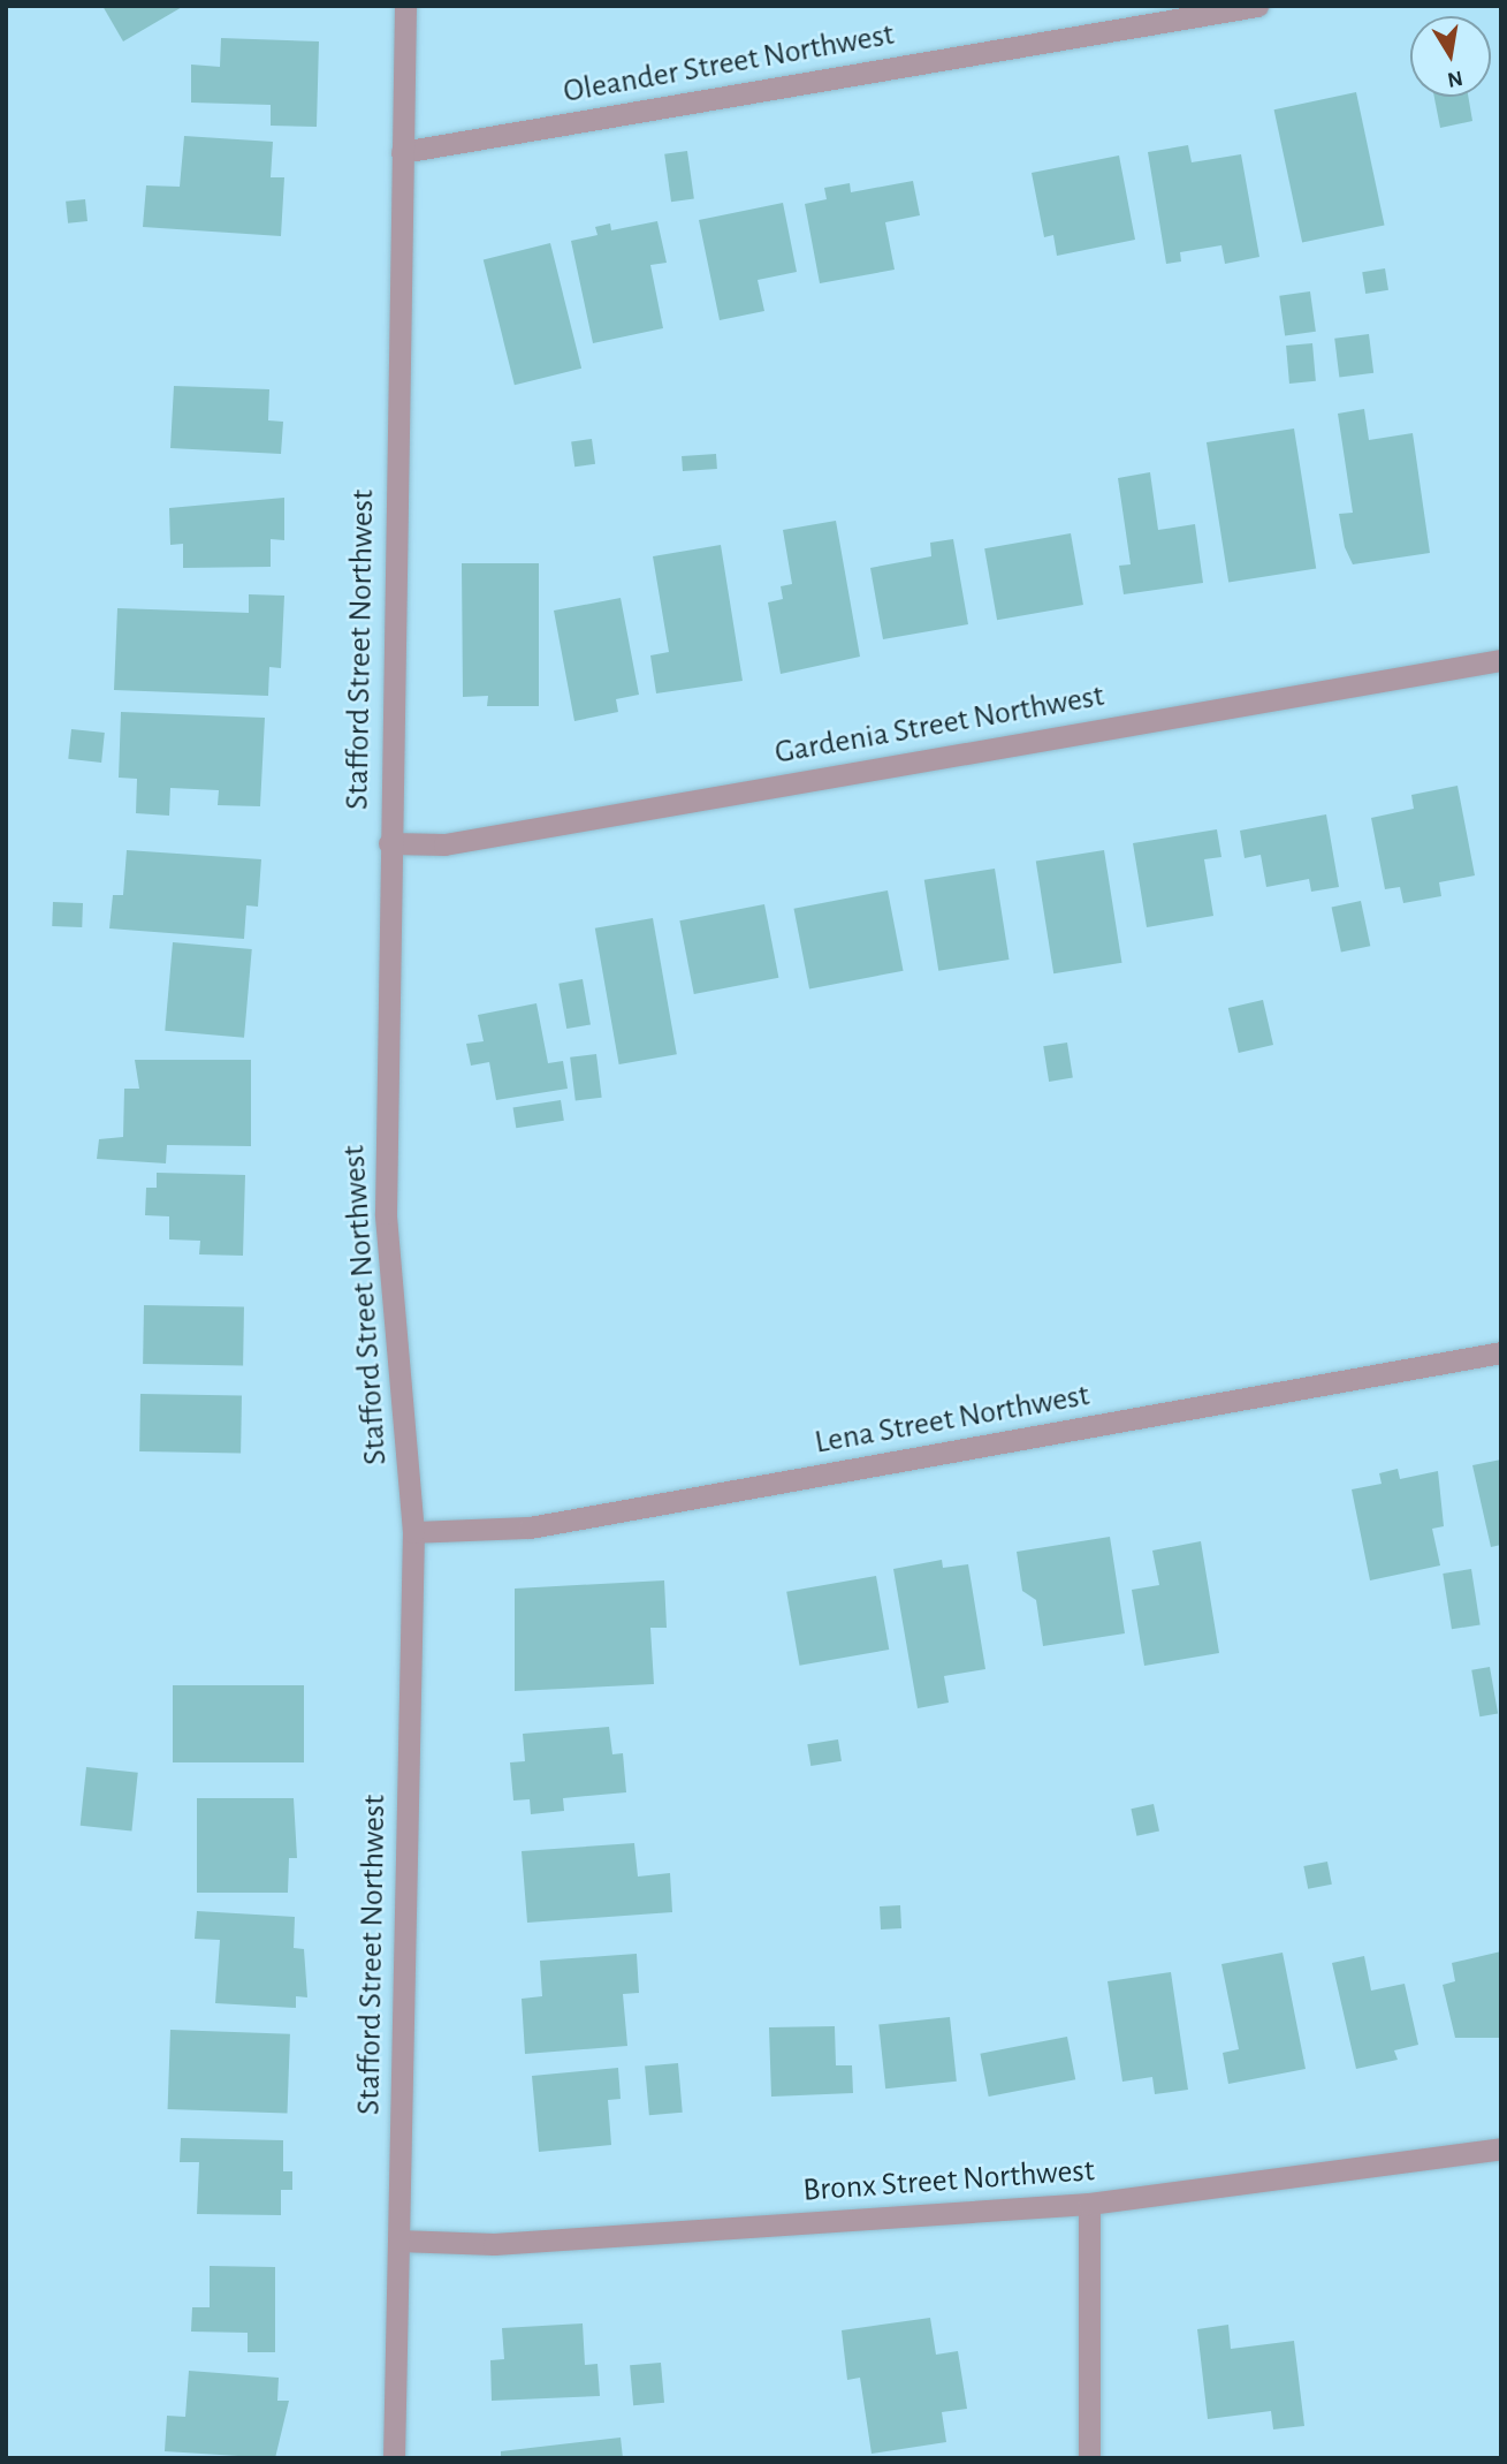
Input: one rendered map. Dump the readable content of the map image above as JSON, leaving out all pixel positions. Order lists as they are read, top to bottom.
{
  "streets": {
    "street": [
      "Oleander Street Northwest",
      "Stafford Street Northwest",
      "Gardenia Street Northwest",
      "Lena Street Northwest",
      "Bronx Street Northwest"
    ]
  },
  "crossings": [
    ["Oleander Street Northwest", "Stafford Street Northwest"],
    ["Stafford Street Northwest", "Gardenia Street Northwest"],
    ["Stafford Street Northwest", "Lena Street Northwest"],
    ["Stafford Street Northwest", "Bronx Street Northwest"]
  ],
  "north": "bottom"
}
